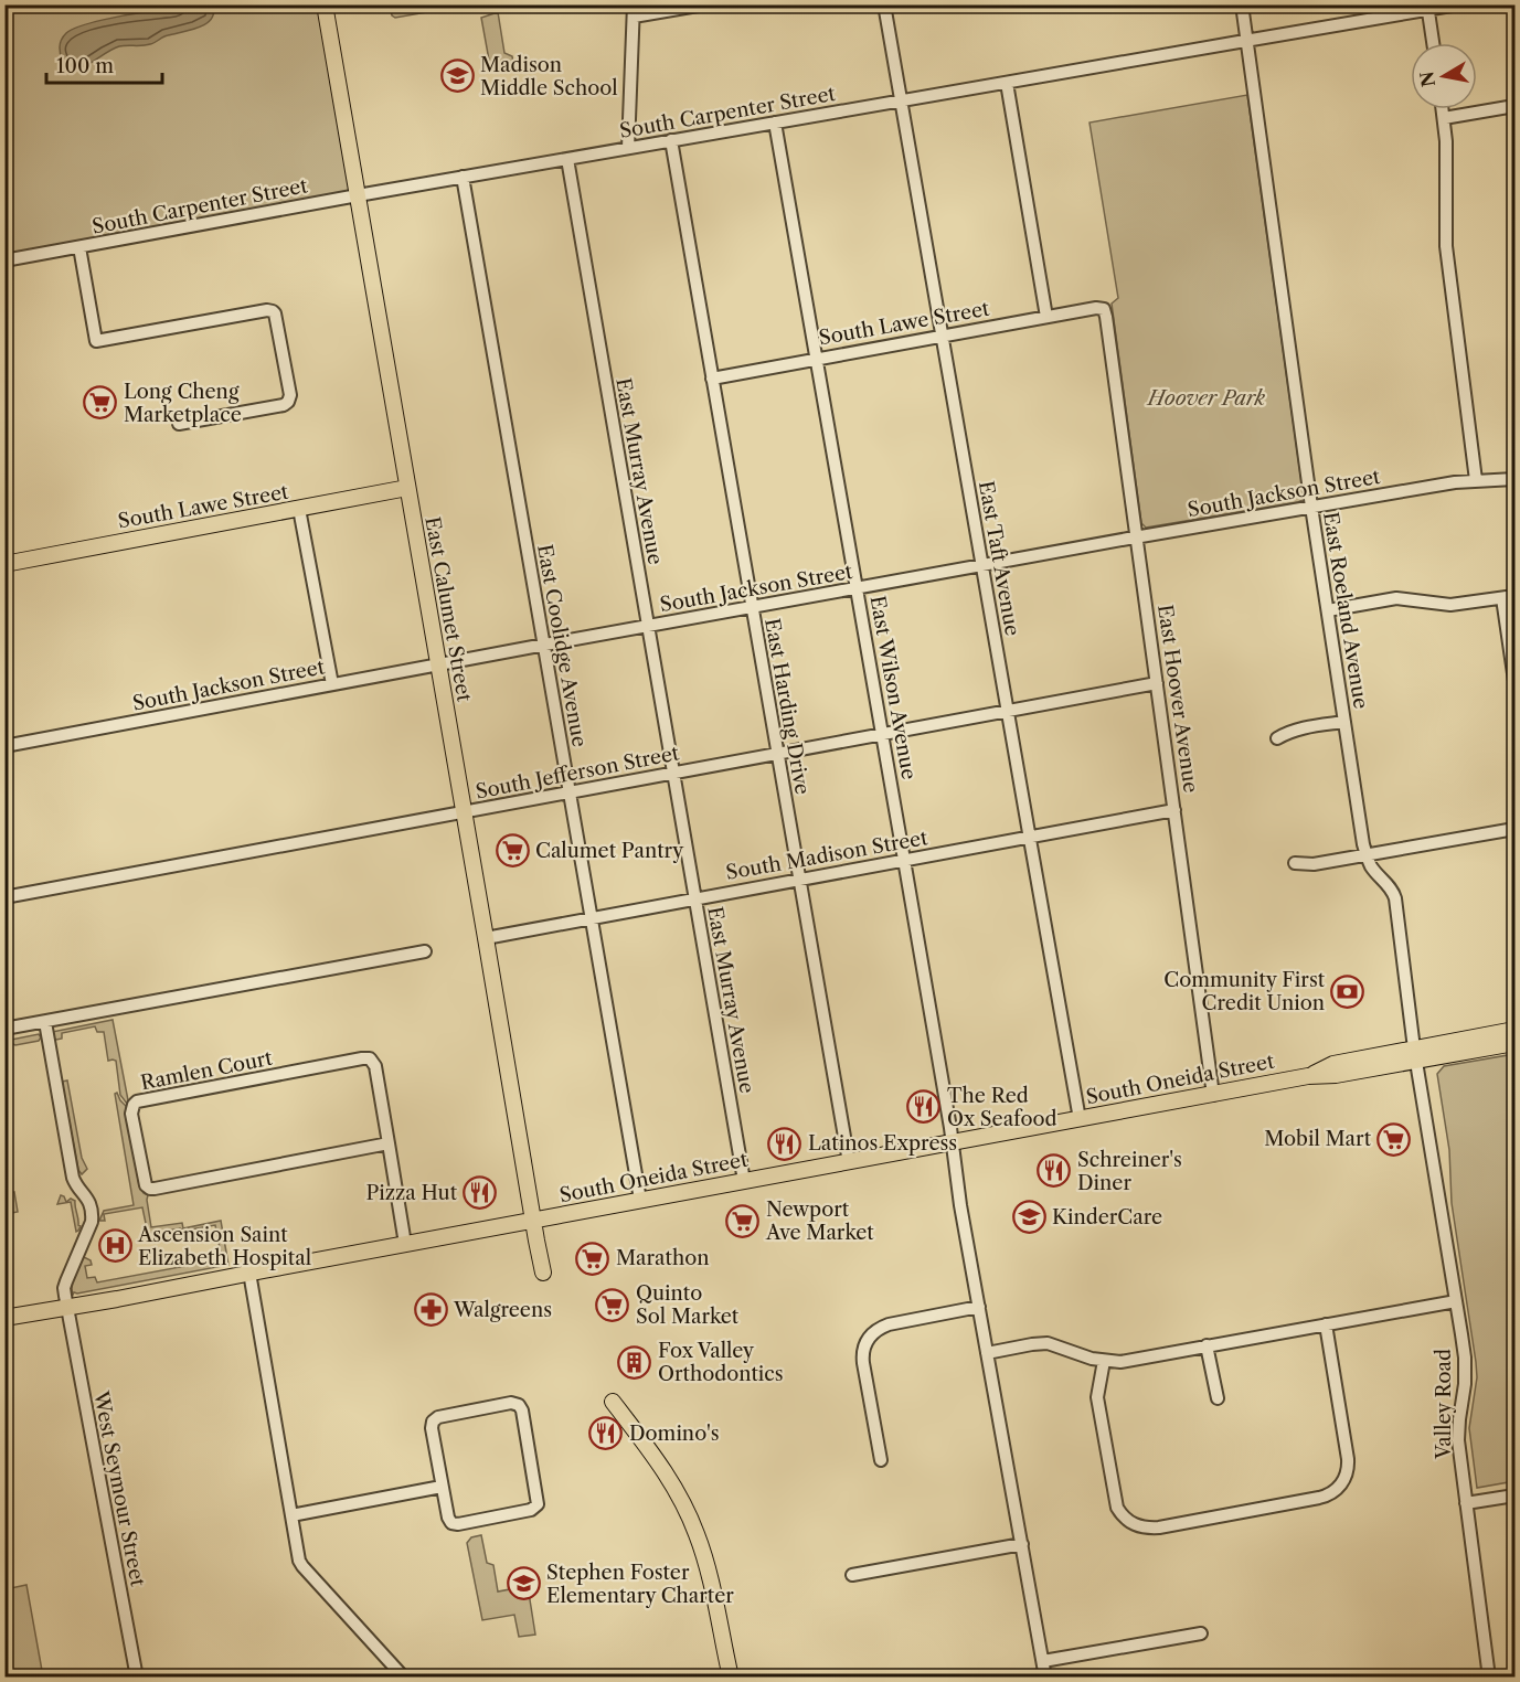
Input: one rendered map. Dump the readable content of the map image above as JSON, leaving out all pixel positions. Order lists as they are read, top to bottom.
{
  "streets": {
    "main road": ["South Lawe Street", "East Calumet Street", "South Oneida Street"],
    "street": [
      "South Carpenter Street",
      "East Murray Avenue",
      "South Jackson Street",
      "East Taft Avenue",
      "East Roeland Avenue",
      "East Coolidge Avenue",
      "East Wilson Avenue",
      "East Hoover Avenue",
      "East Harding Drive",
      "South Jefferson Street",
      "South Madison Street",
      "Ramlen Court",
      "Valley Road",
      "West Seymour Street"
    ]
  },
  "crossings": [
    ["South Carpenter Street", "East Murray Avenue"],
    ["South Carpenter Street", "East Taft Avenue"],
    ["South Carpenter Street", "East Calumet Street"],
    ["South Carpenter Street", "East Roeland Avenue"],
    ["South Carpenter Street", "East Coolidge Avenue"],
    ["South Carpenter Street", "East Wilson Avenue"],
    ["South Carpenter Street", "East Harding Drive"],
    ["South Lawe Street", "East Taft Avenue"],
    ["South Lawe Street", "East Calumet Street"],
    ["South Lawe Street", "East Wilson Avenue"],
    ["South Lawe Street", "East Hoover Avenue"],
    ["South Lawe Street", "East Harding Drive"],
    ["East Murray Avenue", "South Jackson Street"],
    ["East Murray Avenue", "South Jefferson Street"],
    ["East Murray Avenue", "South Madison Street"],
    ["East Murray Avenue", "South Oneida Street"],
    ["South Jackson Street", "East Taft Avenue"],
    ["South Jackson Street", "East Calumet Street"],
    ["South Jackson Street", "East Roeland Avenue"],
    ["South Jackson Street", "East Coolidge Avenue"],
    ["South Jackson Street", "East Wilson Avenue"],
    ["South Jackson Street", "East Hoover Avenue"],
    ["South Jackson Street", "East Harding Drive"],
    ["East Taft Avenue", "South Jefferson Street"],
    ["East Taft Avenue", "South Madison Street"],
    ["East Taft Avenue", "South Oneida Street"],
    ["East Calumet Street", "South Jefferson Street"],
    ["East Calumet Street", "South Madison Street"],
    ["East Calumet Street", "South Oneida Street"],
    ["East Roeland Avenue", "South Oneida Street"],
    ["East Roeland Avenue", "Valley Road"],
    ["East Coolidge Avenue", "South Jefferson Street"],
    ["East Coolidge Avenue", "South Madison Street"],
    ["East Coolidge Avenue", "South Oneida Street"],
    ["East Wilson Avenue", "South Jefferson Street"],
    ["East Wilson Avenue", "South Madison Street"],
    ["East Wilson Avenue", "South Oneida Street"],
    ["East Hoover Avenue", "South Jefferson Street"],
    ["East Hoover Avenue", "South Madison Street"],
    ["East Hoover Avenue", "South Oneida Street"],
    ["East Harding Drive", "South Jefferson Street"],
    ["East Harding Drive", "South Madison Street"],
    ["East Harding Drive", "South Oneida Street"],
    ["Ramlen Court", "South Oneida Street"],
    ["South Oneida Street", "Valley Road"],
    ["South Oneida Street", "West Seymour Street"]
  ],
  "parks": ["Hoover Park"],
  "places": {
    "school or university": ["Madison Middle School", "KinderCare", "Stephen Foster Elementary Charter"],
    "supermarket": [
      "Long Cheng Marketplace",
      "Calumet Pantry",
      "Mobil Mart",
      "Newport Ave Market",
      "Marathon",
      "Quinto Sol Market"
    ],
    "bank": ["Community First Credit Union"],
    "restaurant": [
      "The Red Ox Seafood",
      "Latinos Express",
      "Schreiner's Diner",
      "Pizza Hut",
      "Domino's"
    ],
    "hospital": ["Ascension Saint Elizabeth Hospital"],
    "pharmacy": ["Walgreens"],
    "building": ["Fox Valley Orthodontics"]
  },
  "scale_bar": "100 m",
  "north": "left"
}
